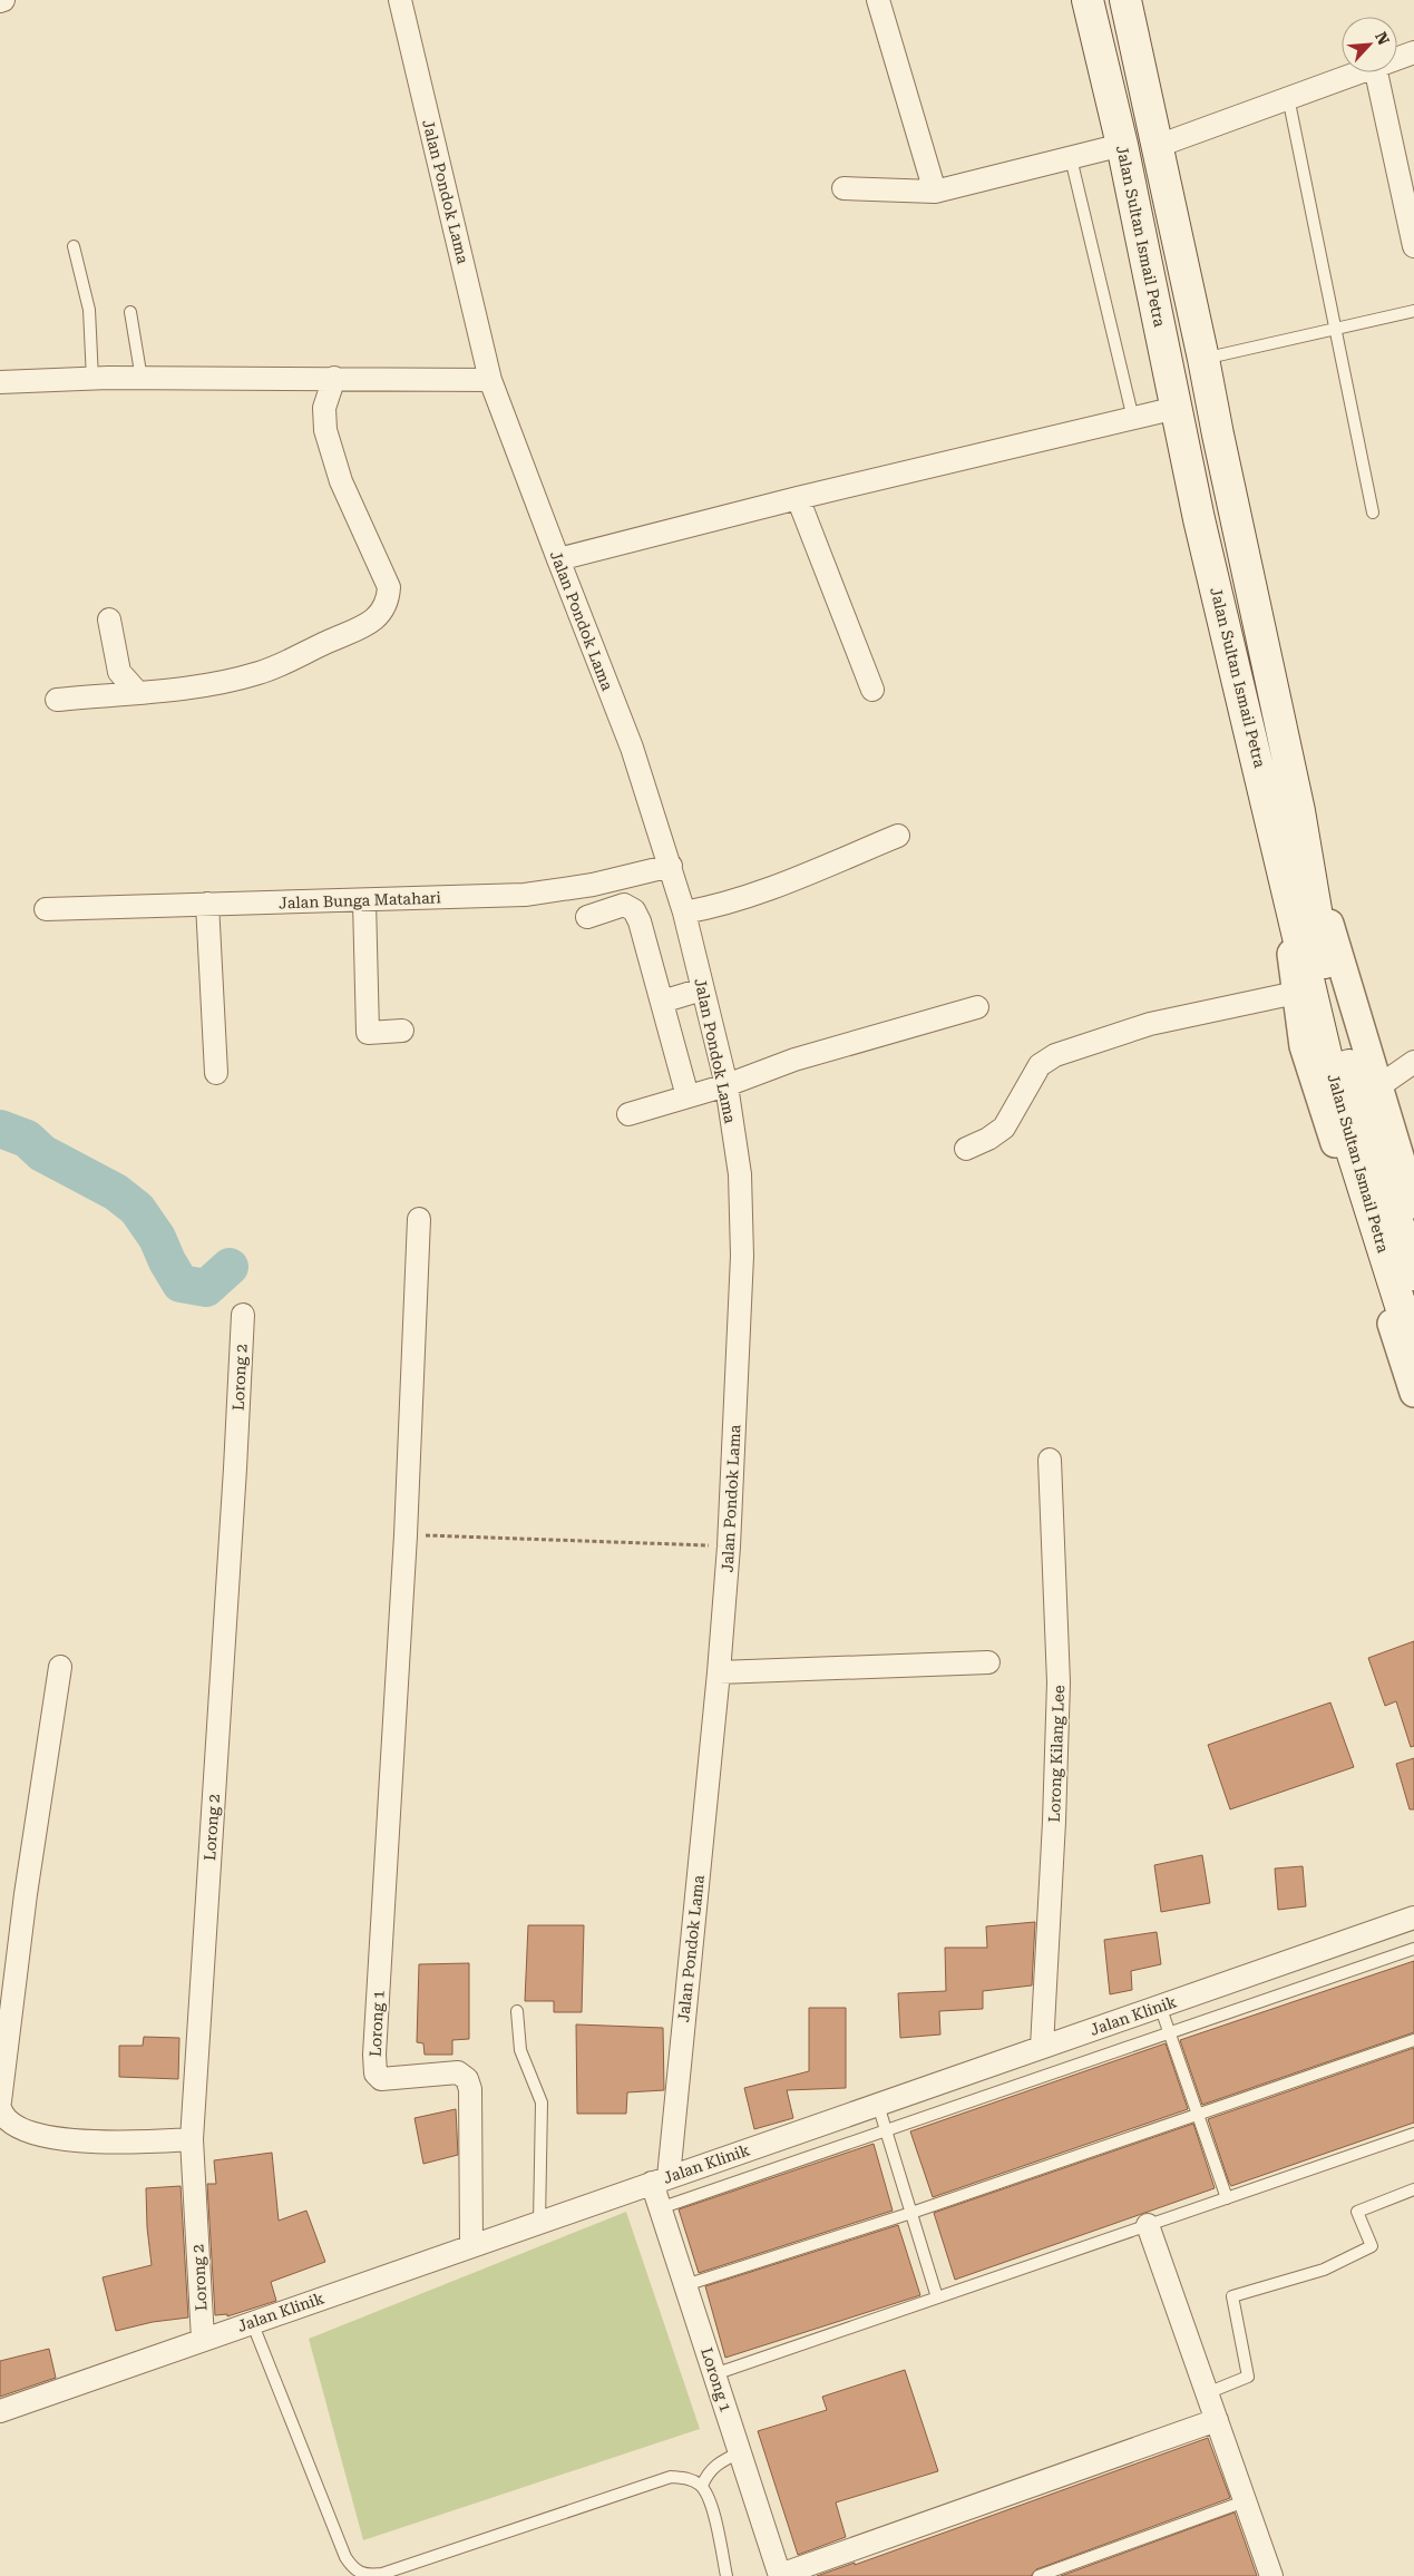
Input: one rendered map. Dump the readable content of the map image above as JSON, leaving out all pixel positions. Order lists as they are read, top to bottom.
{
  "streets": {
    "main road": ["Jalan Sultan Ismail Petra"],
    "street": [
      "Jalan Pondok Lama",
      "Jalan Bunga Matahari",
      "Lorong 2",
      "Lorong Kilang Lee",
      "Jalan Klinik",
      "Lorong 1"
    ]
  },
  "crossings": [
    ["Jalan Pondok Lama", "Jalan Bunga Matahari"],
    ["Jalan Pondok Lama", "Jalan Klinik"],
    ["Jalan Pondok Lama", "Lorong 1"],
    ["Lorong 2", "Jalan Klinik"],
    ["Lorong Kilang Lee", "Jalan Klinik"],
    ["Jalan Klinik", "Lorong 1"]
  ],
  "north": "top right"
}
